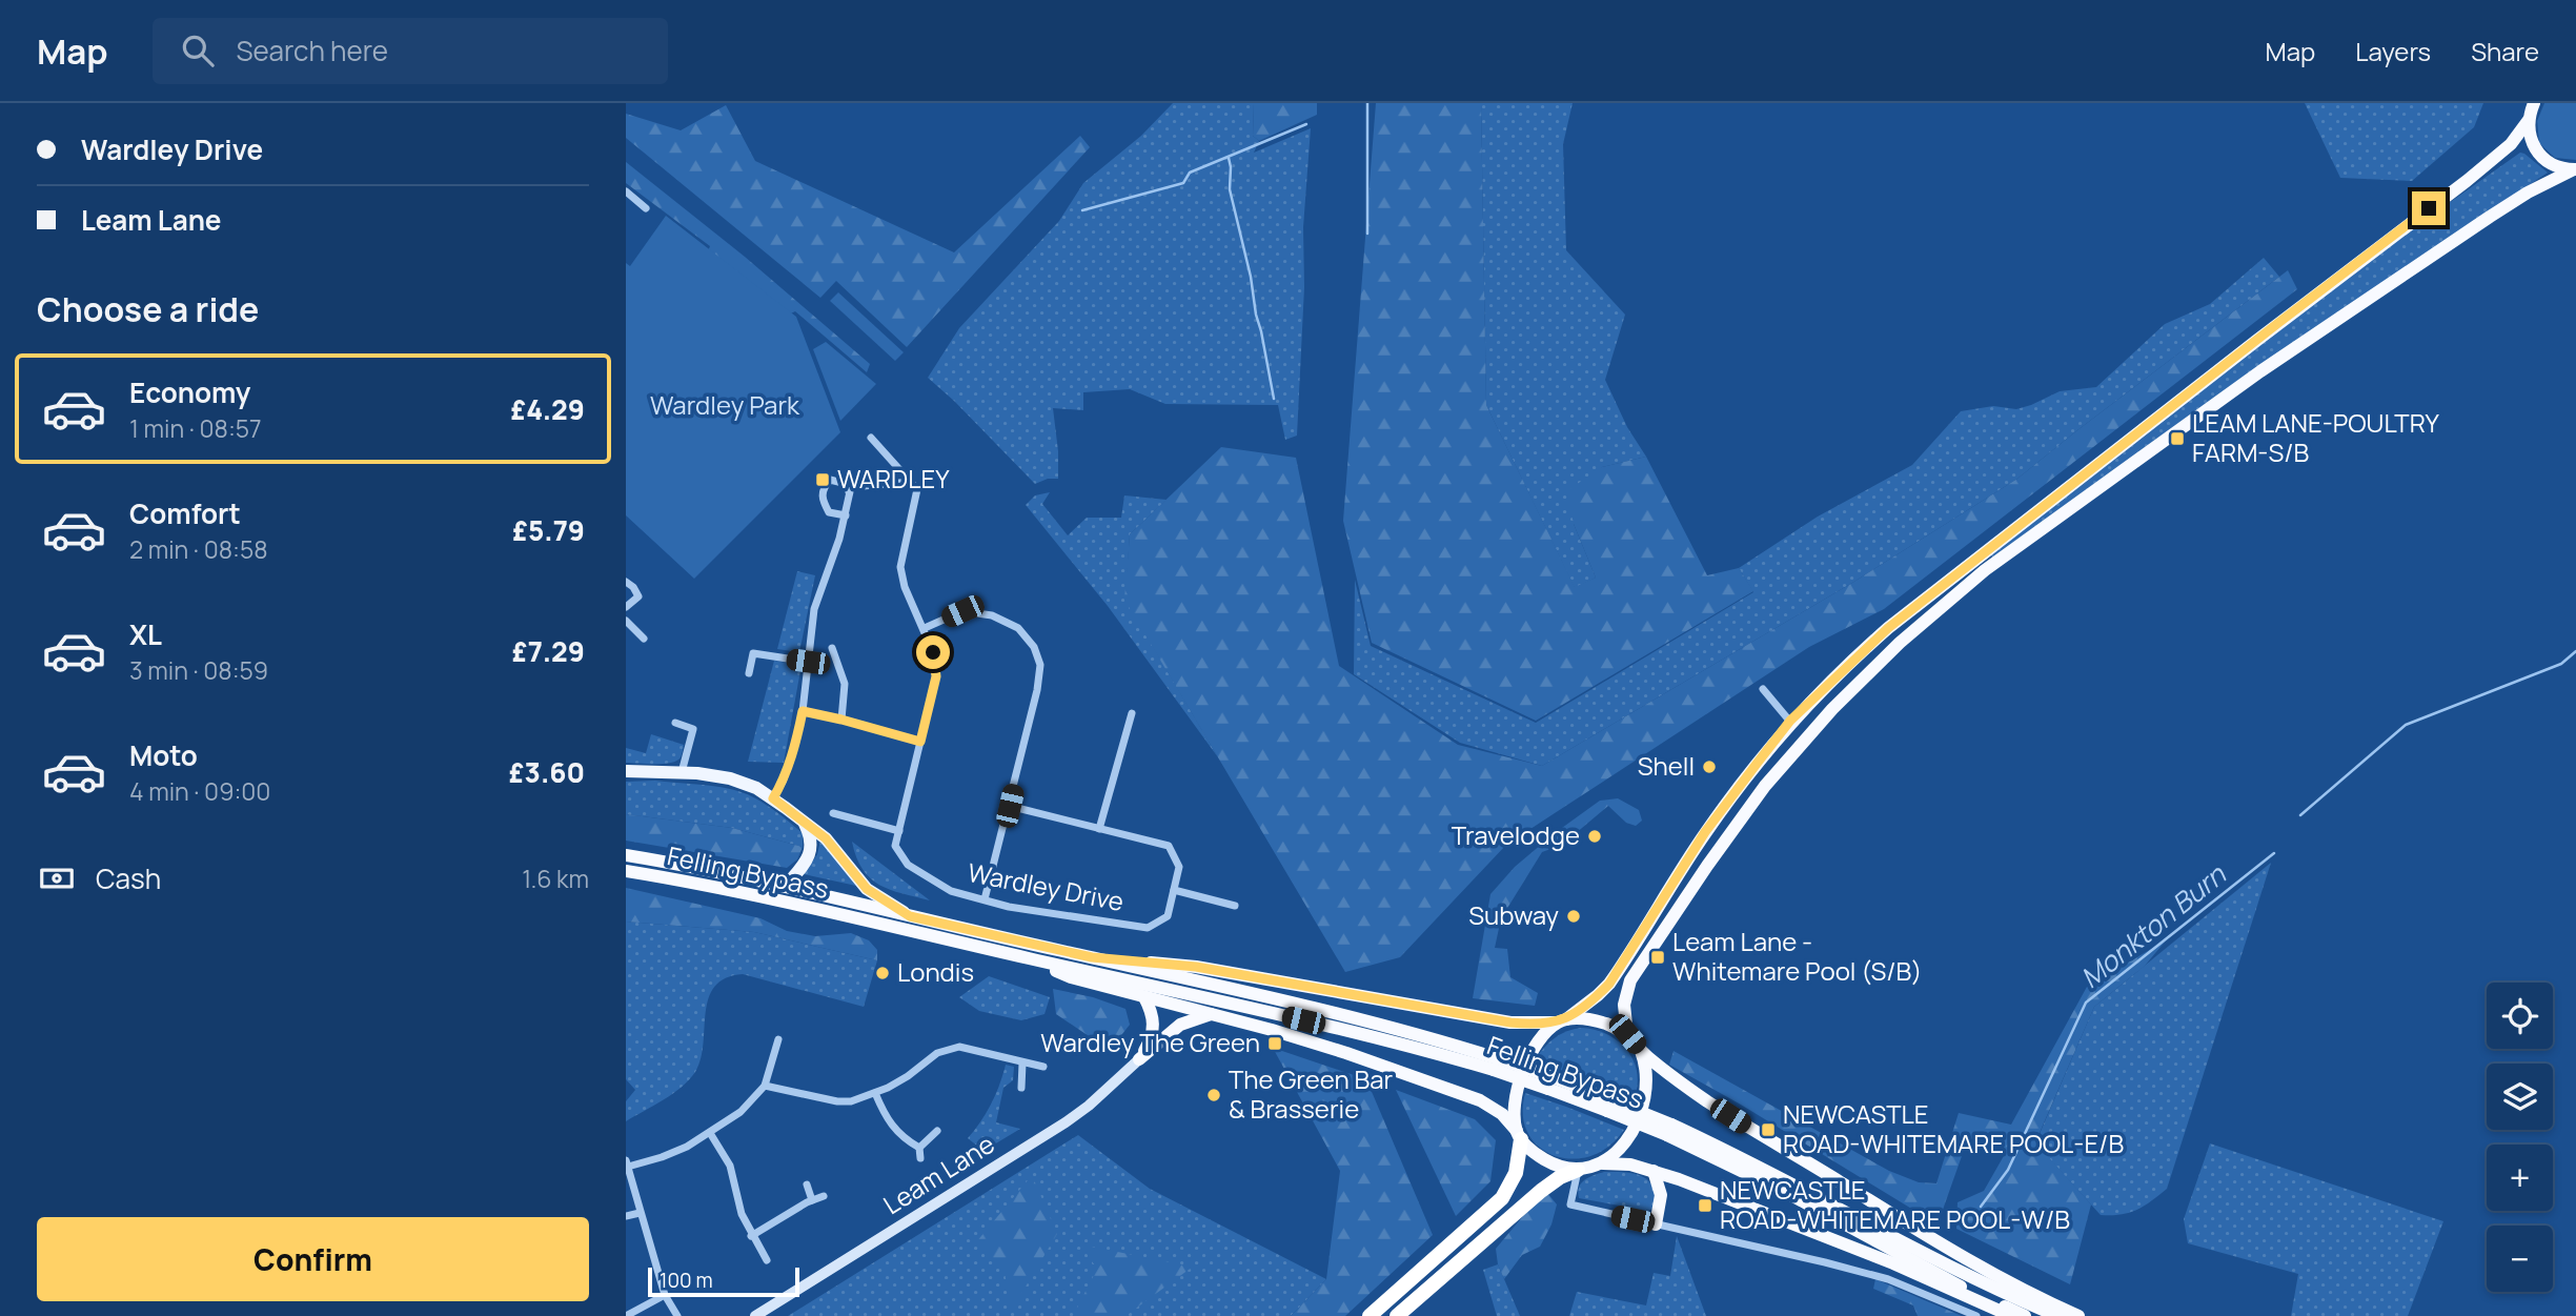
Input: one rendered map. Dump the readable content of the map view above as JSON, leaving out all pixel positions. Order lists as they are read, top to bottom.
{
  "streets": {
    "highway": ["Felling Bypass"],
    "main road": ["Leam Lane"],
    "street": ["Wardley Drive"]
  },
  "water": ["Monkton Burn"],
  "parks": ["Wardley Park"],
  "places": {
    "transit": [
      "LEAM LANE-POULTRY FARM-S/B",
      "WARDLEY",
      "Leam Lane - Whitemare Pool (S/B)",
      "Wardley The Green",
      "NEWCASTLE ROAD-WHITEMARE POOL-E/B",
      "NEWCASTLE ROAD-WHITEMARE POOL-W/B"
    ],
    "other": [
      "Shell",
      "Travelodge",
      "Subway",
      "Londis",
      "The Green Bar & Brasserie"
    ]
  },
  "scale_bar": "100 m",
  "page": {
    "header": "Map",
    "search": "Search here",
    "nav": ["Map", "Layers", "Share"],
    "banner": ["Wardley Drive", "Leam Lane"],
    "heading": "Choose a ride",
    "list": [
      {
        "name": "Economy",
        "note": "1 min · 08:57",
        "value": "£4.29"
      },
      {
        "name": "Comfort",
        "note": "2 min · 08:58",
        "value": "£5.79"
      },
      {
        "name": "XL",
        "note": "3 min · 08:59",
        "value": "£7.29"
      },
      {
        "name": "Moto",
        "note": "4 min · 09:00",
        "value": "£3.60"
      }
    ],
    "pay": ["Cash", "1.6 km"],
    "map_buttons": ["+", "−"],
    "buttons": "Confirm",
    "scale": "100 m"
  }
}
